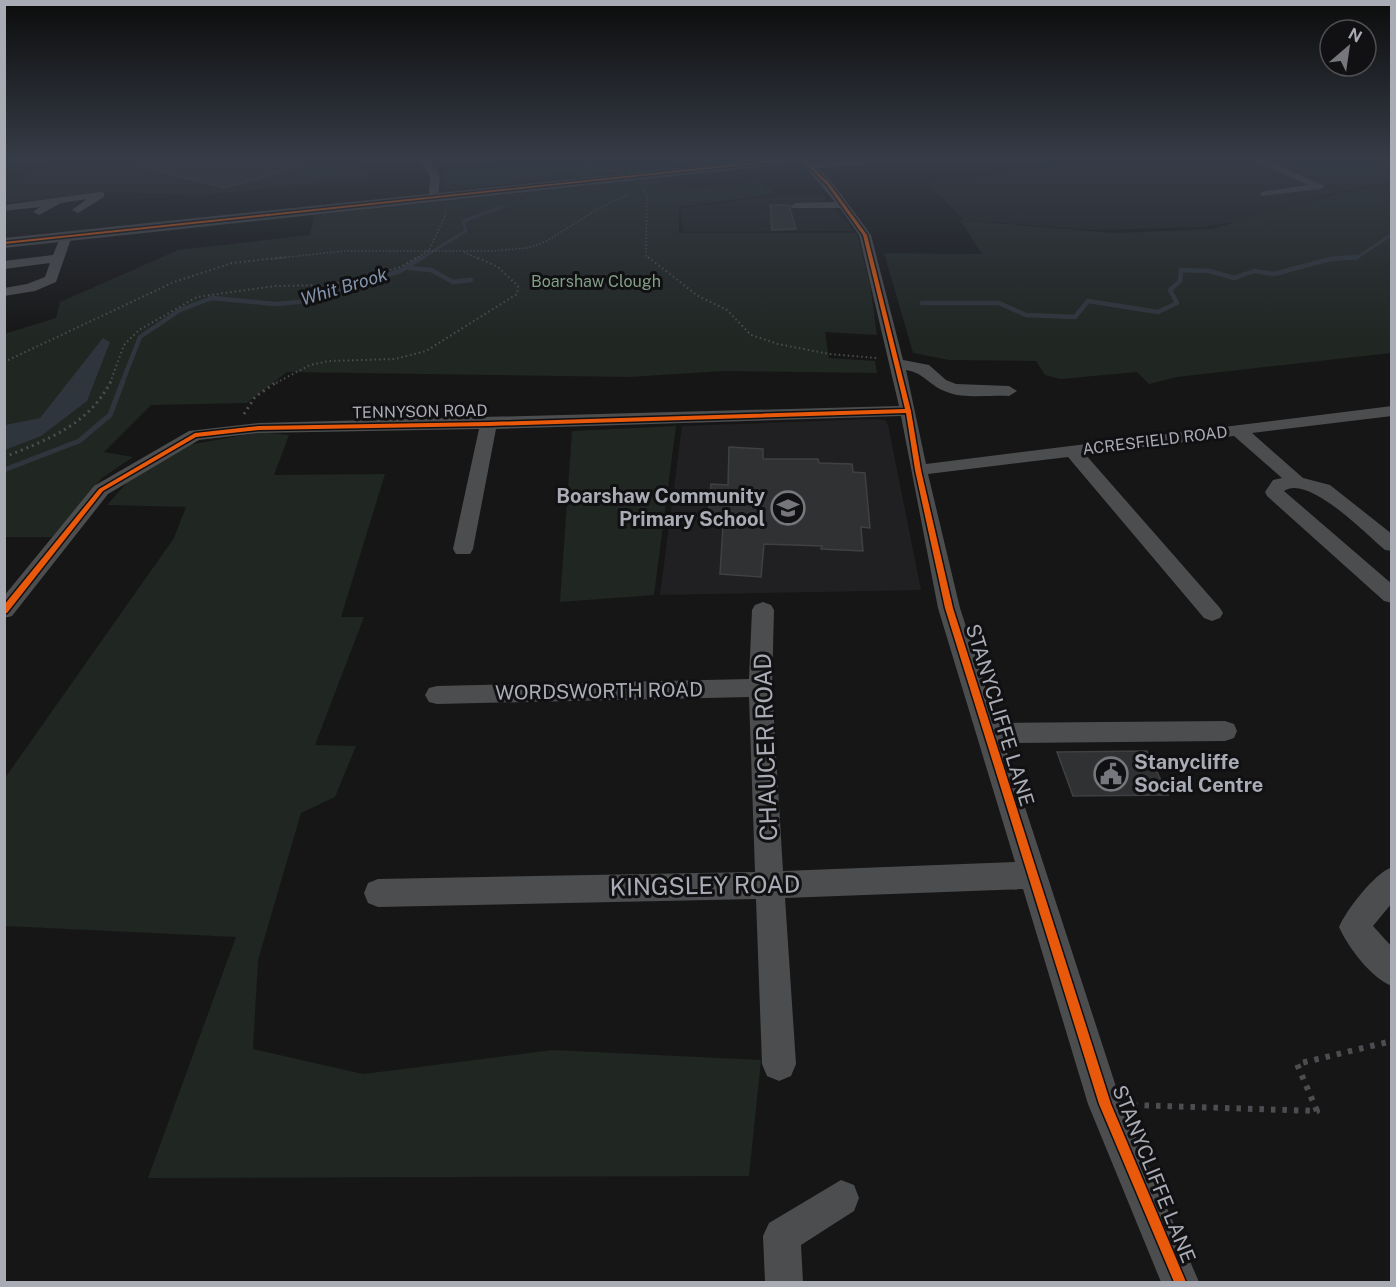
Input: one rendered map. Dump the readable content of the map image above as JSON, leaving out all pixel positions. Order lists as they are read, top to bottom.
{
  "streets": {
    "street": [
      "TENNYSON ROAD",
      "ACRESFIELD ROAD",
      "WORDSWORTH ROAD",
      "STANYCLIFFE LANE",
      "CHAUCER ROAD",
      "KINGSLEY ROAD"
    ]
  },
  "crossings": [
    ["TENNYSON ROAD", "STANYCLIFFE LANE"],
    ["ACRESFIELD ROAD", "STANYCLIFFE LANE"],
    ["WORDSWORTH ROAD", "CHAUCER ROAD"],
    ["STANYCLIFFE LANE", "KINGSLEY ROAD"],
    ["CHAUCER ROAD", "KINGSLEY ROAD"]
  ],
  "water": ["Whit Brook"],
  "parks": ["Boarshaw Clough"],
  "places": {
    "school or university": ["Boarshaw Community Primary School"],
    "public building": ["Stanycliffe Social Centre"]
  },
  "north": "top right"
}
